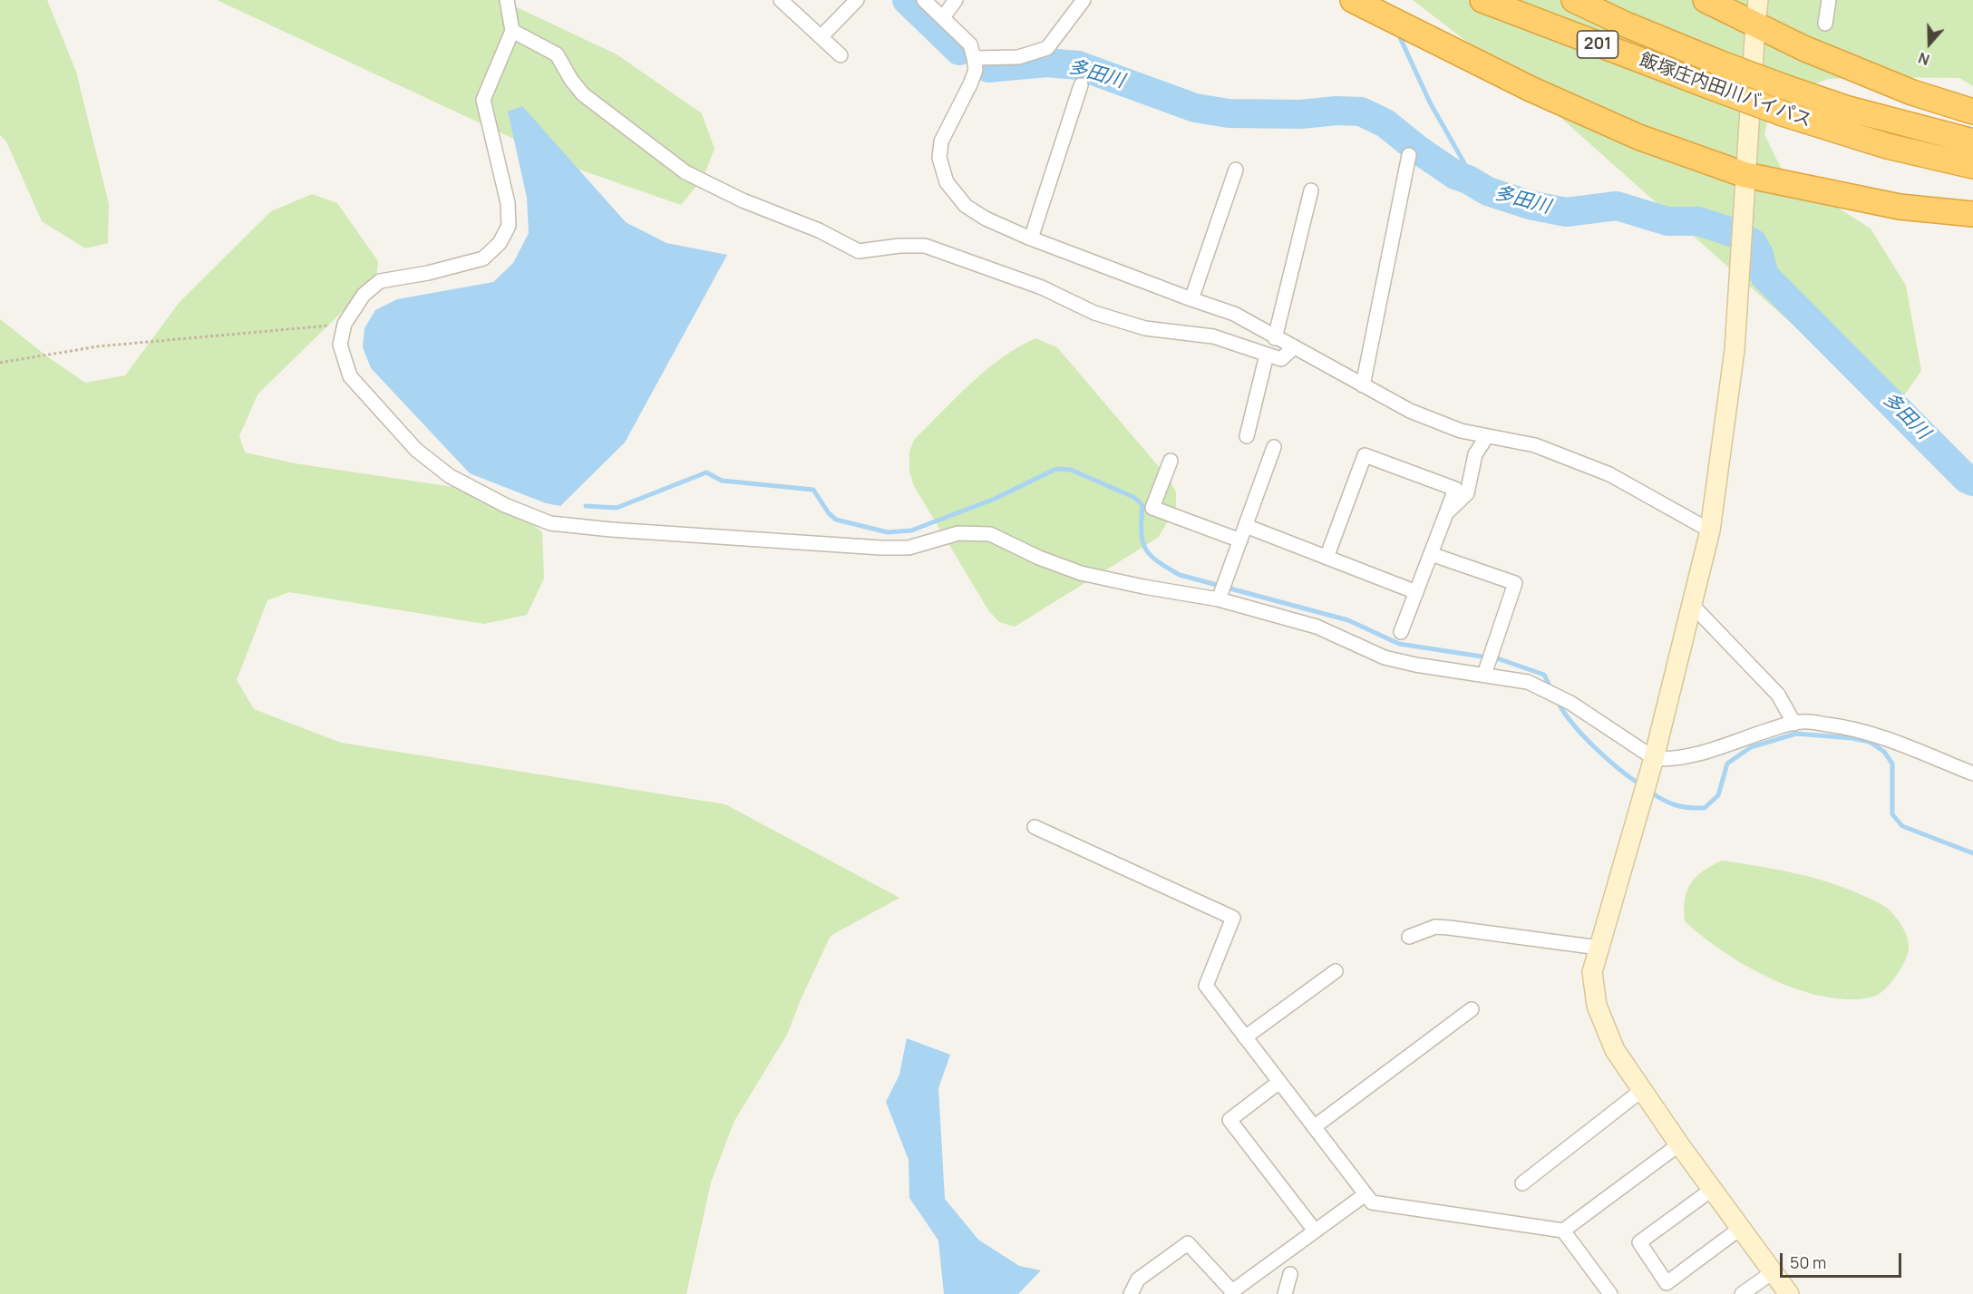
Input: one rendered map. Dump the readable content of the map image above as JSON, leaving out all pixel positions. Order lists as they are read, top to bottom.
{
  "streets": {
    "highway": ["201", "飯塚庄内田川バイパス"]
  },
  "water": ["多田川"],
  "scale_bar": "50 m",
  "north": "bottom"
}
